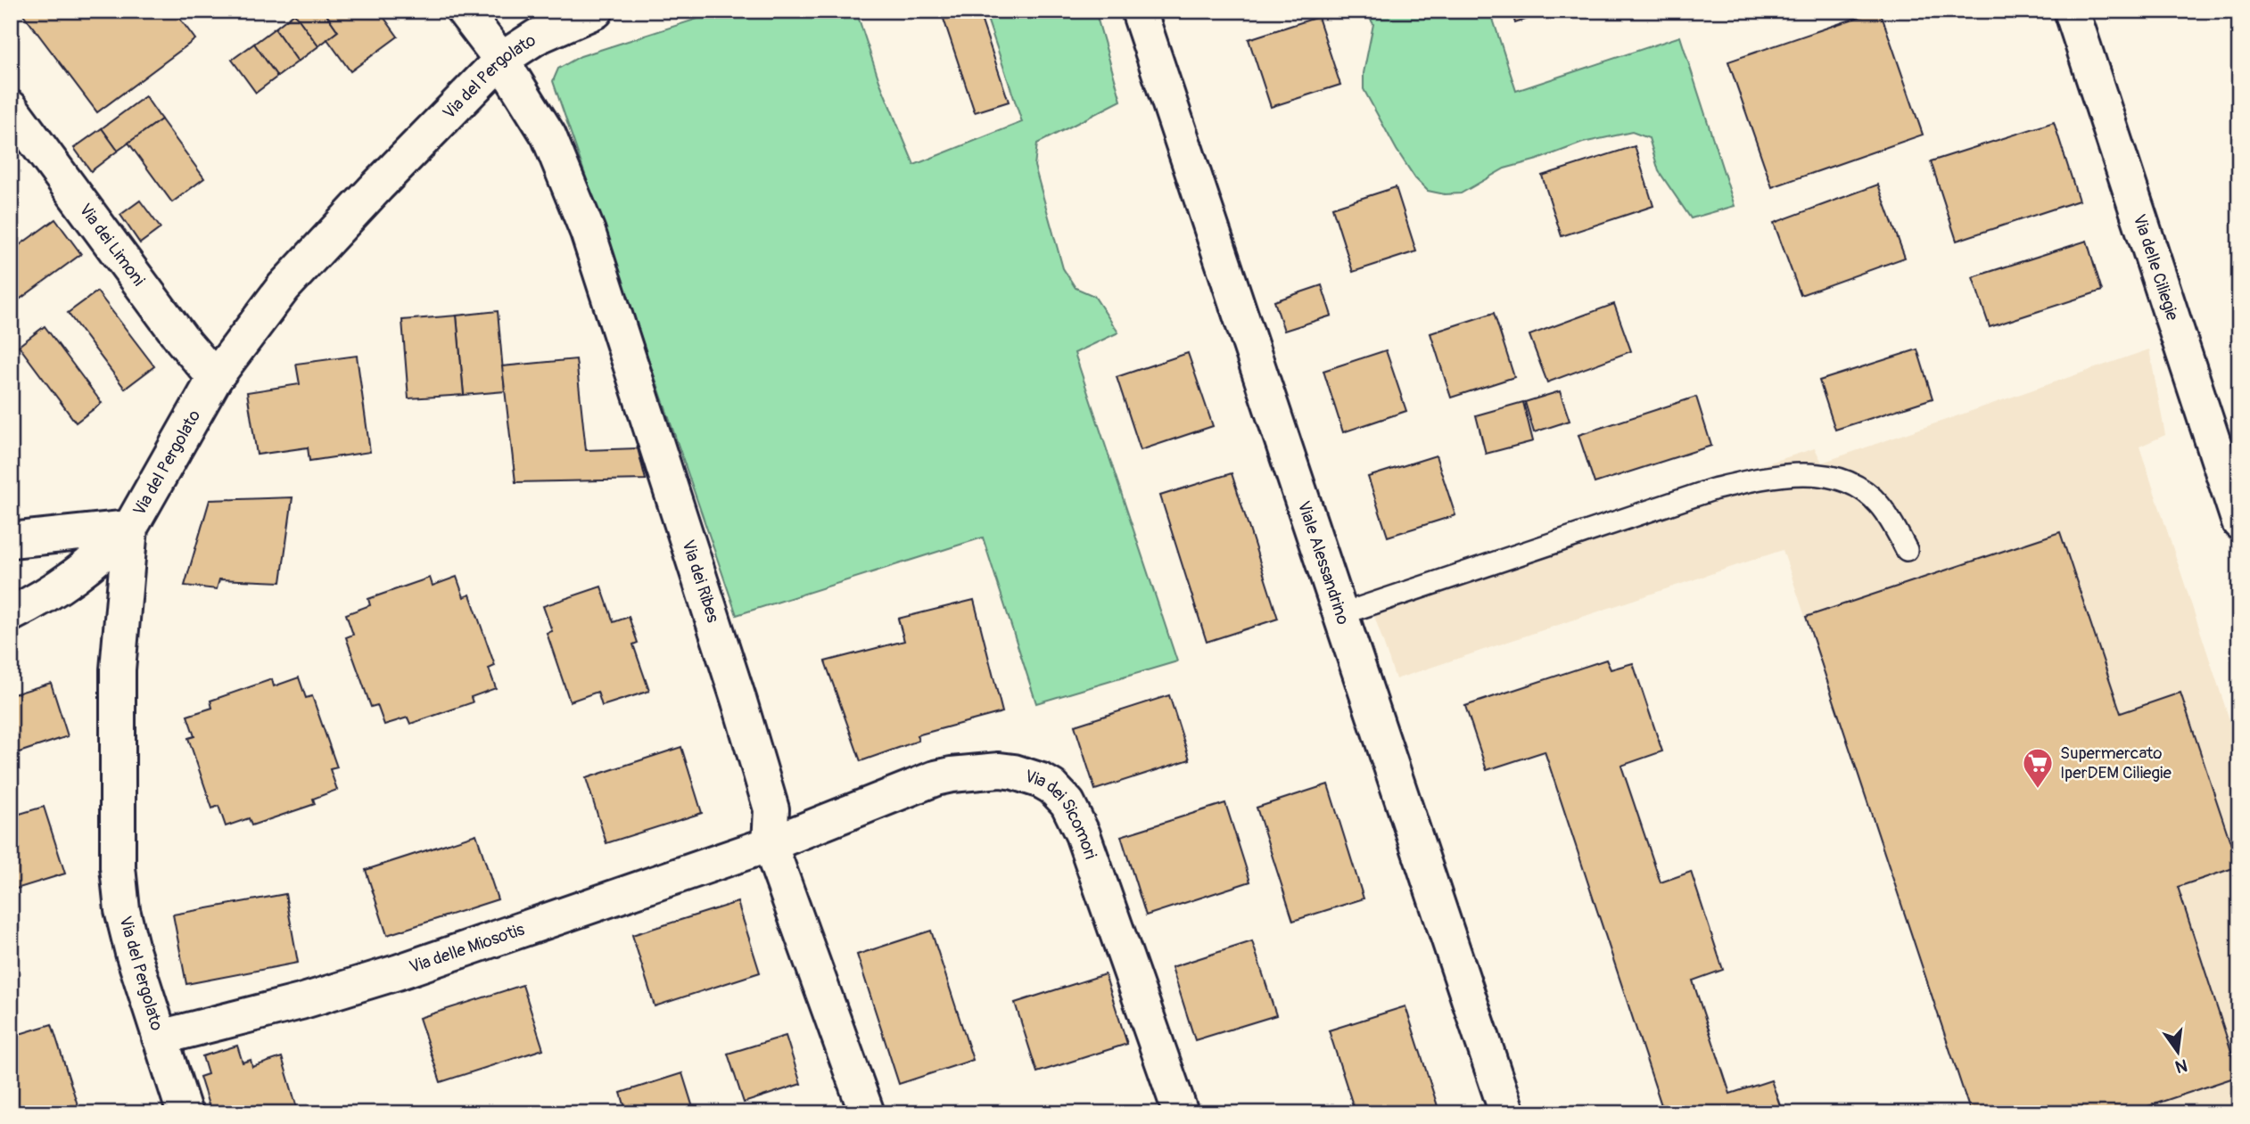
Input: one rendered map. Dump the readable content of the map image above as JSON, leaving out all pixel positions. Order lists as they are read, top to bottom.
{
  "streets": {
    "street": [
      "Via del Pergolato",
      "Via dei Limoni",
      "Via delle Ciliegie",
      "Viale Alessandrino",
      "Via dei Ribes",
      "Via dei Sicomori",
      "Via delle Miosotis"
    ]
  },
  "crossings": [
    ["Via del Pergolato", "Via dei Limoni"],
    ["Via del Pergolato", "Via dei Ribes"],
    ["Via del Pergolato", "Via delle Miosotis"],
    ["Via dei Ribes", "Via dei Sicomori"],
    ["Via dei Ribes", "Via delle Miosotis"],
    ["Via dei Sicomori", "Via delle Miosotis"]
  ],
  "places": {
    "supermarket": ["Supermercato IperDEM Ciliegie"]
  },
  "north": "bottom"
}
